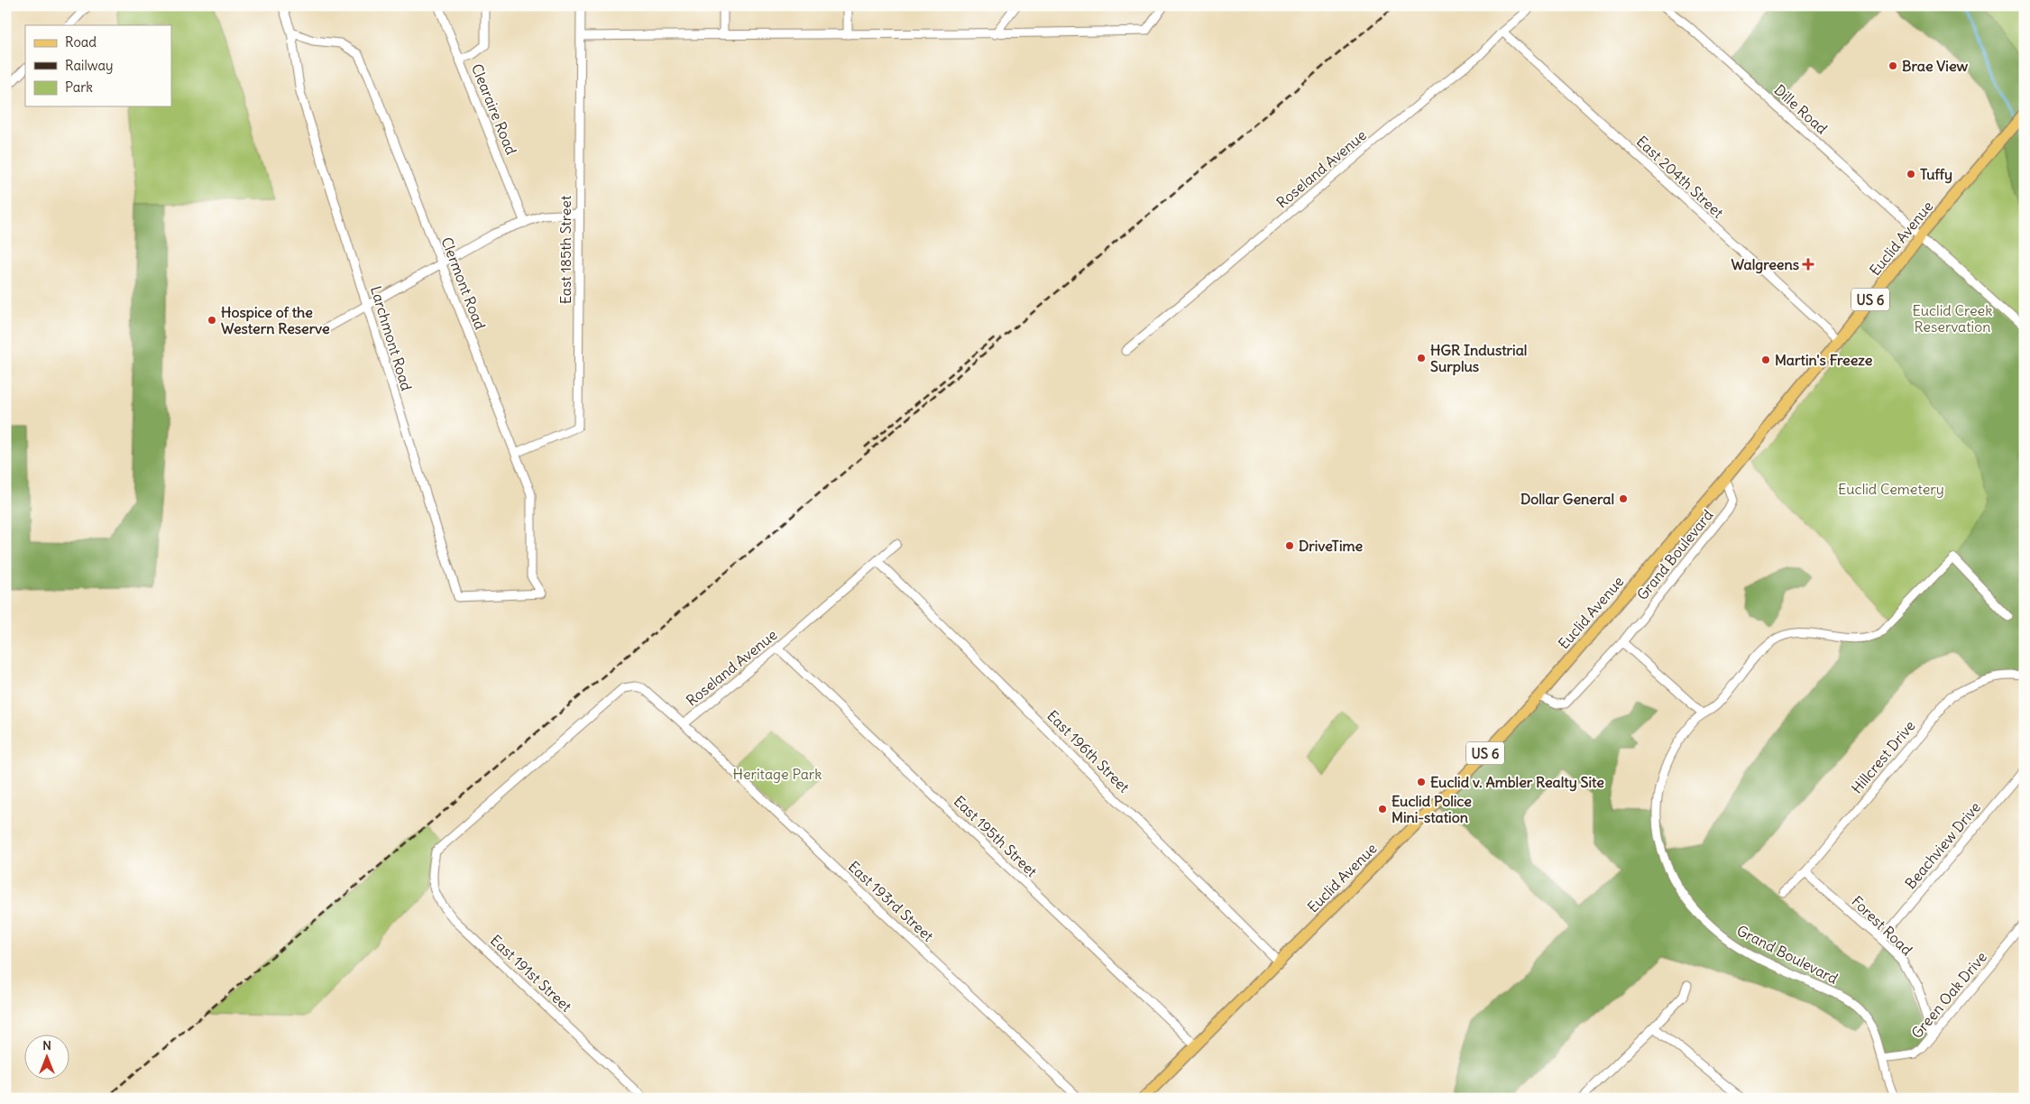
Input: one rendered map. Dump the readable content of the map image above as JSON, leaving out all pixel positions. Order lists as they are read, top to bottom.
{
  "streets": {
    "main road": ["Euclid Avenue", "US 6"],
    "street": [
      "Clearaire Road",
      "Dille Road",
      "Roseland Avenue",
      "East 204th Street",
      "East 185th Street",
      "Clermont Road",
      "Larchmont Road",
      "Grand Boulevard",
      "East 196th Street",
      "Hillcrest Drive",
      "East 195th Street",
      "Beachview Drive",
      "East 193rd Street",
      "Forest Road",
      "East 191st Street",
      "Green Oak Drive"
    ]
  },
  "crossings": [
    ["Dille Road", "Euclid Avenue"],
    ["Roseland Avenue", "East 204th Street"],
    ["Roseland Avenue", "East 196th Street"],
    ["Roseland Avenue", "East 195th Street"],
    ["Roseland Avenue", "East 193rd Street"],
    ["Roseland Avenue", "East 191st Street"],
    ["East 204th Street", "Euclid Avenue"],
    ["Euclid Avenue", "Grand Boulevard"],
    ["Euclid Avenue", "East 196th Street"],
    ["Euclid Avenue", "East 195th Street"],
    ["East 185th Street", "Clermont Road"],
    ["Clermont Road", "Larchmont Road"],
    ["Grand Boulevard", "Green Oak Drive"],
    ["Hillcrest Drive", "Forest Road"],
    ["Beachview Drive", "Forest Road"],
    ["Forest Road", "Green Oak Drive"]
  ],
  "parks": ["Euclid Creek Reservation", "Euclid Cemetery", "Heritage Park"],
  "places": {
    "other": [
      "Brae View",
      "Tuffy",
      "Hospice of the Western Reserve",
      "HGR Industrial Surplus",
      "Martin's Freeze",
      "Dollar General",
      "DriveTime",
      "Euclid v. Ambler Realty Site",
      "Euclid Police Mini-station"
    ],
    "health": ["Walgreens"]
  },
  "legend": ["Road", "Railway", "Park"],
  "north": "top"
}
